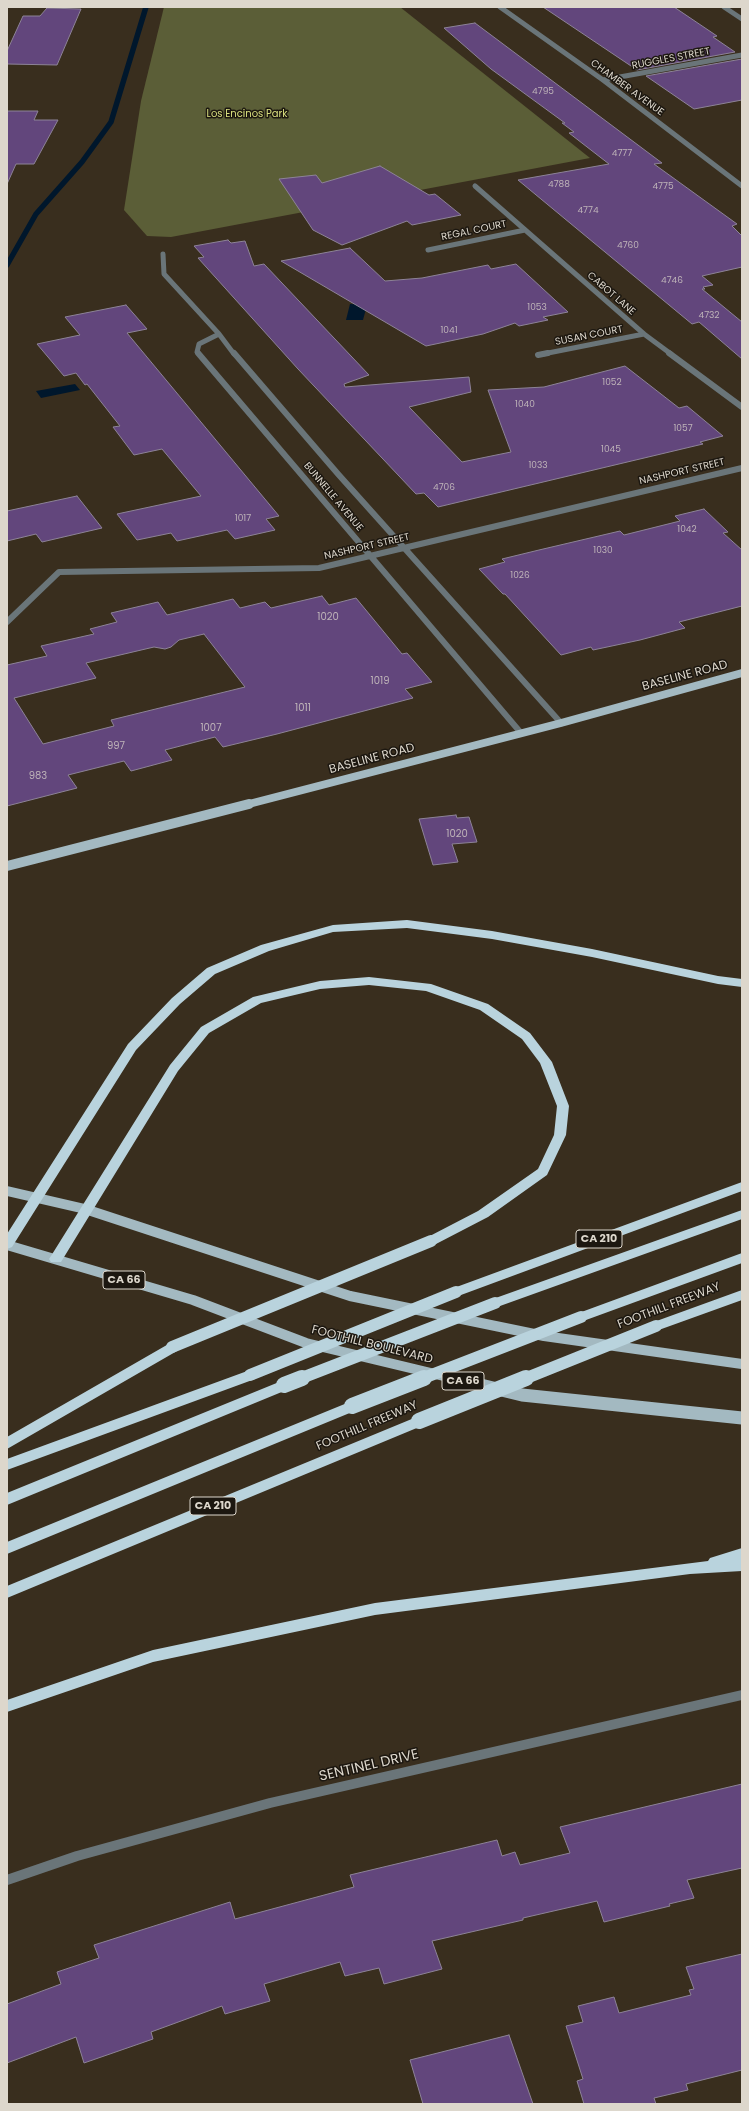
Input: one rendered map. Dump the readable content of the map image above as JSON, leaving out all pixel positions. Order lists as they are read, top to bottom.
{
  "streets": {
    "highway": ["CA 210", "FOOTHILL FREEWAY"],
    "main road": ["BASELINE ROAD", "CA 66", "FOOTHILL BOULEVARD"],
    "street": [
      "RUGGLES STREET",
      "CHAMBER AVENUE",
      "REGAL COURT",
      "CABOT LANE",
      "SUSAN COURT",
      "NASHPORT STREET",
      "BUNNELLE AVENUE",
      "SENTINEL DRIVE"
    ]
  },
  "crossings": [
    ["RUGGLES STREET", "CHAMBER AVENUE"],
    ["REGAL COURT", "CABOT LANE"],
    ["CABOT LANE", "SUSAN COURT"],
    ["NASHPORT STREET", "BUNNELLE AVENUE"],
    ["BUNNELLE AVENUE", "BASELINE ROAD"]
  ],
  "parks": ["Los Encinos Park"],
  "house_numbers": [
    "4795",
    "4777",
    "4788",
    "4775",
    "4774",
    "4760",
    "4746",
    "1053",
    "4732",
    "1041",
    "1052",
    "1040",
    "1057",
    "1045",
    "1033",
    "4706",
    "1017",
    "1042",
    "1030",
    "1026",
    "1020",
    "1019",
    "1011",
    "1007",
    "997",
    "983",
    "1020"
  ]
}
